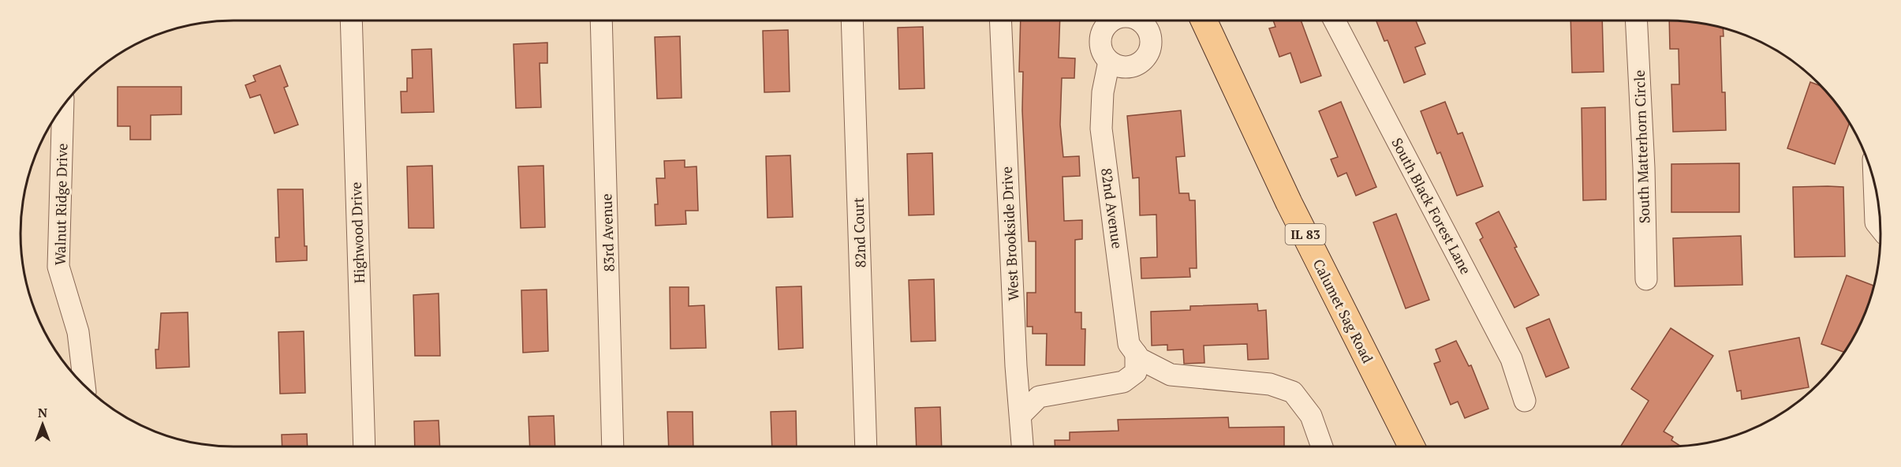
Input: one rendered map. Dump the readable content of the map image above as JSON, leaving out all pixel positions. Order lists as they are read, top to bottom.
{
  "streets": {
    "main road": ["IL 83", "Calumet Sag Road"],
    "street": [
      "South Matterhorn Circle",
      "Walnut Ridge Drive",
      "South Black Forest Lane",
      "82nd Avenue",
      "Highwood Drive",
      "83rd Avenue",
      "82nd Court",
      "West Brookside Drive"
    ]
  },
  "north": "top"
}
